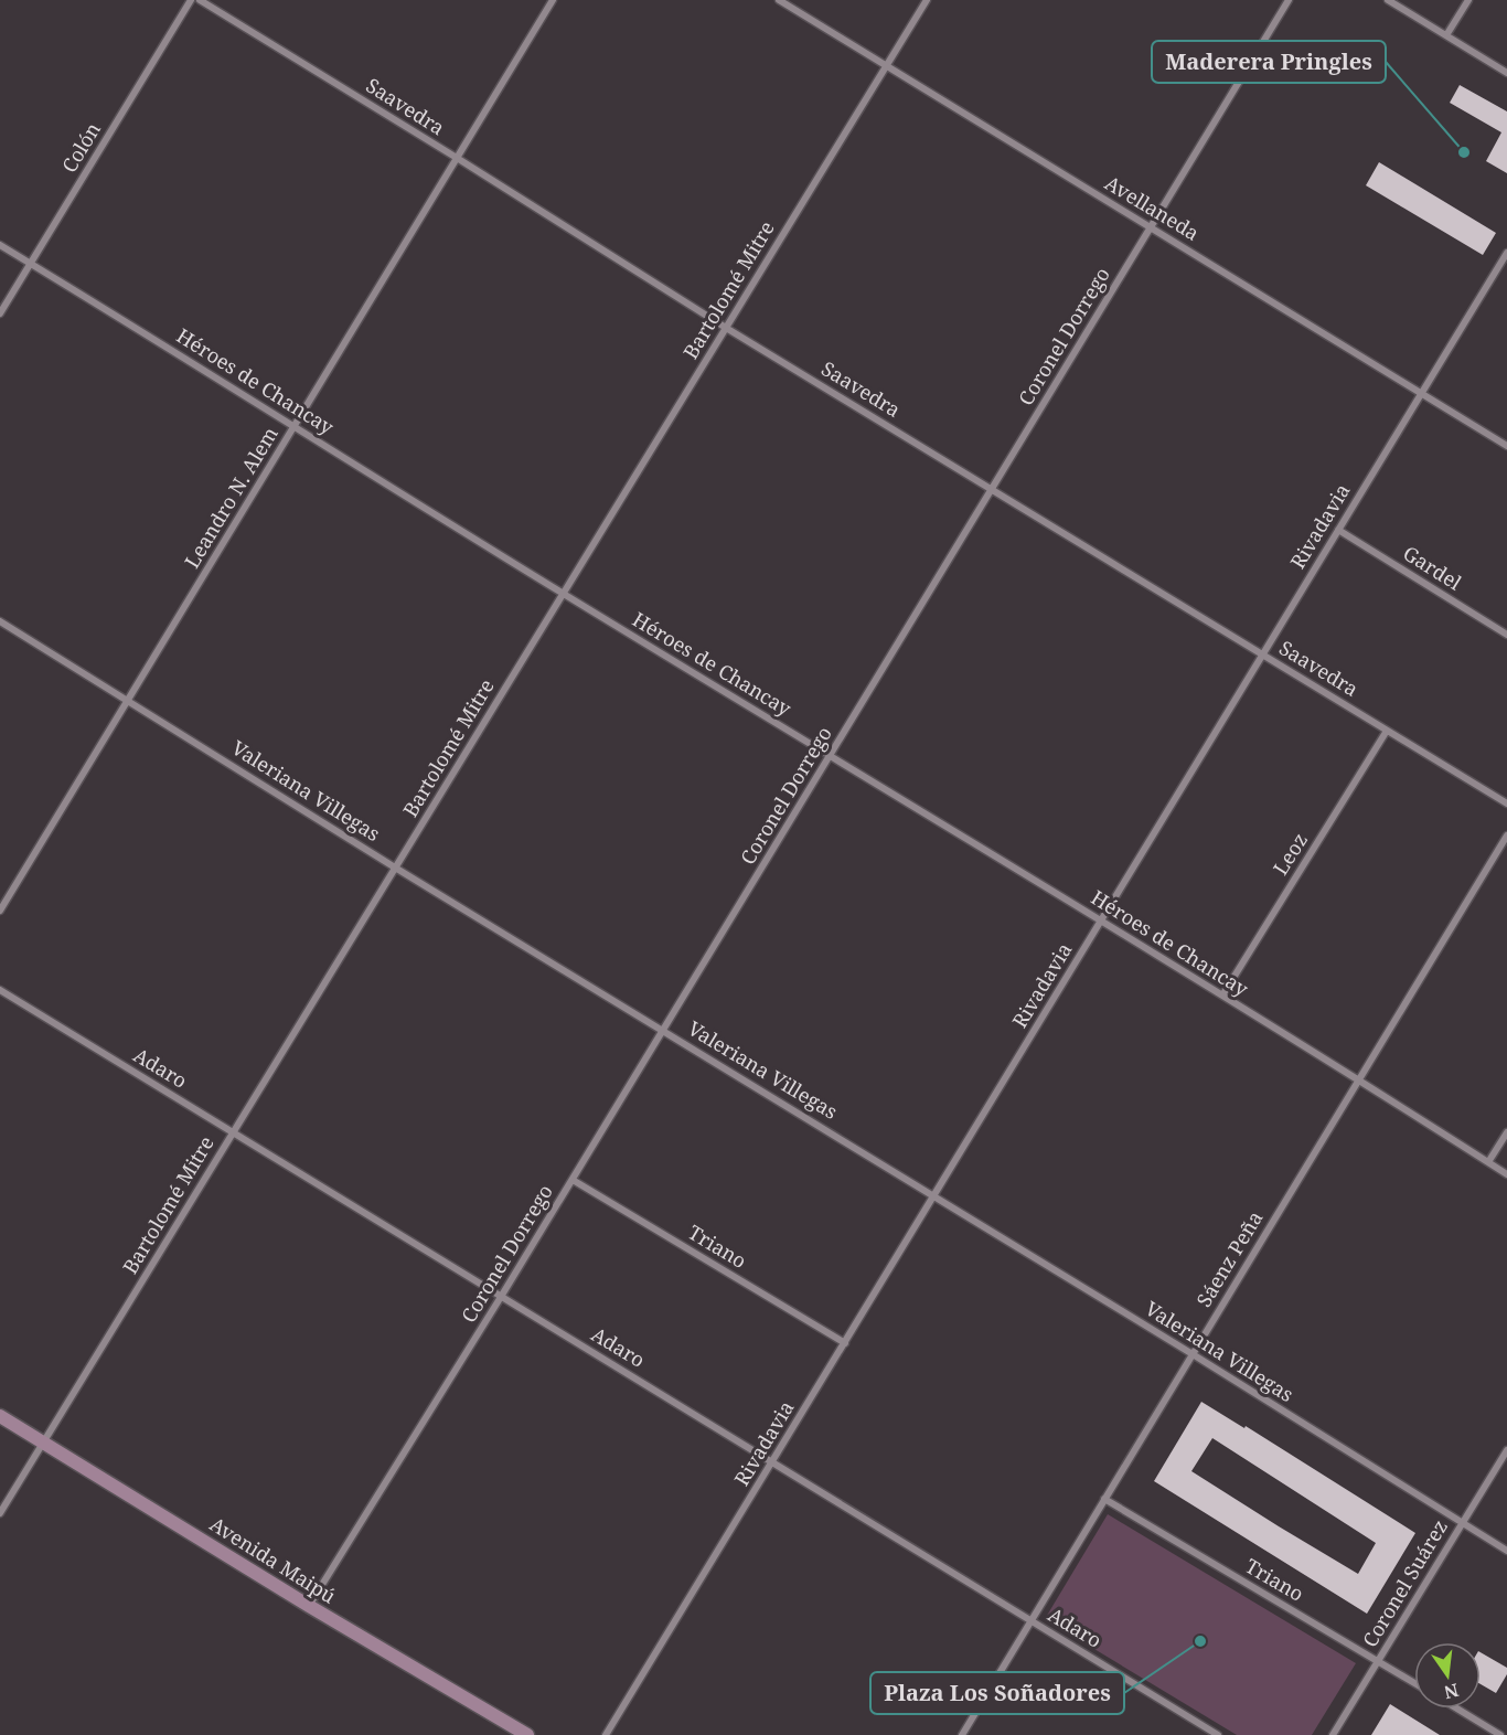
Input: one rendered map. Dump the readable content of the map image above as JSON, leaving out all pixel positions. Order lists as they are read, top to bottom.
{
  "streets": {
    "main road": ["Avenida Maipú"],
    "street": [
      "Saavedra",
      "Colón",
      "Avellaneda",
      "Bartolomé Mitre",
      "Coronel Dorrego",
      "Héroes de Chancay",
      "Leandro N. Alem",
      "Rivadavia",
      "Gardel",
      "Valeriana Villegas",
      "Leoz",
      "Adaro",
      "Triano",
      "Sáenz Peña",
      "Coronel Suárez"
    ]
  },
  "crossings": [
    ["Saavedra", "Bartolomé Mitre"],
    ["Saavedra", "Coronel Dorrego"],
    ["Saavedra", "Leandro N. Alem"],
    ["Saavedra", "Rivadavia"],
    ["Saavedra", "Leoz"],
    ["Colón", "Héroes de Chancay"],
    ["Avellaneda", "Bartolomé Mitre"],
    ["Avellaneda", "Coronel Dorrego"],
    ["Avellaneda", "Rivadavia"],
    ["Bartolomé Mitre", "Héroes de Chancay"],
    ["Bartolomé Mitre", "Valeriana Villegas"],
    ["Bartolomé Mitre", "Adaro"],
    ["Bartolomé Mitre", "Avenida Maipú"],
    ["Coronel Dorrego", "Héroes de Chancay"],
    ["Coronel Dorrego", "Valeriana Villegas"],
    ["Coronel Dorrego", "Adaro"],
    ["Coronel Dorrego", "Triano"],
    ["Coronel Dorrego", "Avenida Maipú"],
    ["Héroes de Chancay", "Leandro N. Alem"],
    ["Héroes de Chancay", "Rivadavia"],
    ["Héroes de Chancay", "Leoz"],
    ["Héroes de Chancay", "Sáenz Peña"],
    ["Leandro N. Alem", "Valeriana Villegas"],
    ["Rivadavia", "Gardel"],
    ["Rivadavia", "Valeriana Villegas"],
    ["Rivadavia", "Adaro"],
    ["Rivadavia", "Triano"],
    ["Valeriana Villegas", "Sáenz Peña"],
    ["Valeriana Villegas", "Coronel Suárez"],
    ["Adaro", "Sáenz Peña"],
    ["Triano", "Sáenz Peña"],
    ["Triano", "Coronel Suárez"]
  ],
  "places": ["Maderera Pringles", "Plaza Los Soñadores"],
  "north": "bottom"
}
